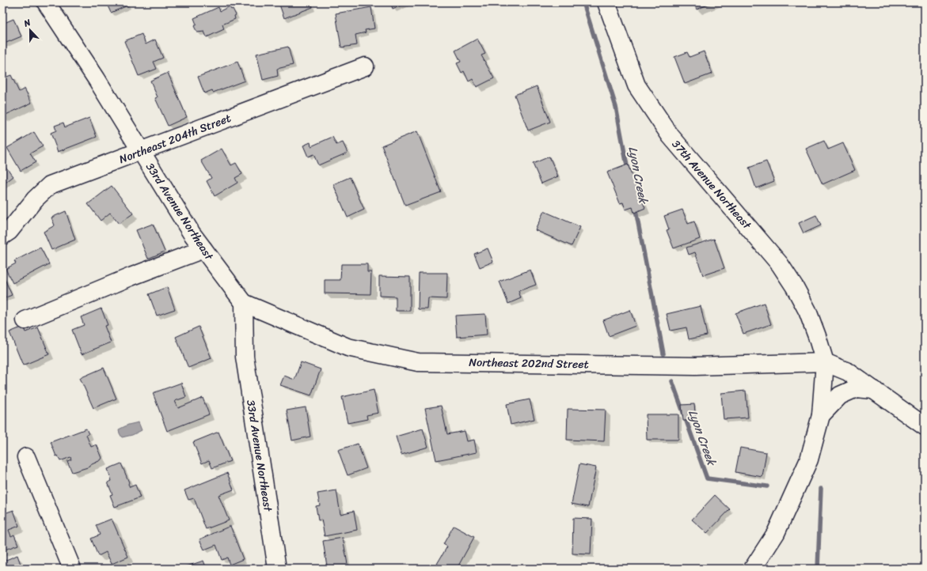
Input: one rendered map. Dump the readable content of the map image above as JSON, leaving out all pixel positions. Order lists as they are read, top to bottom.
{
  "streets": {
    "street": [
      "Northeast 204th Street",
      "37th Avenue Northeast",
      "33rd Avenue Northeast",
      "Northeast 202nd Street"
    ]
  },
  "crossings": [
    ["Northeast 204th Street", "33rd Avenue Northeast"],
    ["37th Avenue Northeast", "Northeast 202nd Street"],
    ["33rd Avenue Northeast", "Northeast 202nd Street"]
  ],
  "water": ["Lyon Creek"],
  "north": "top"
}
